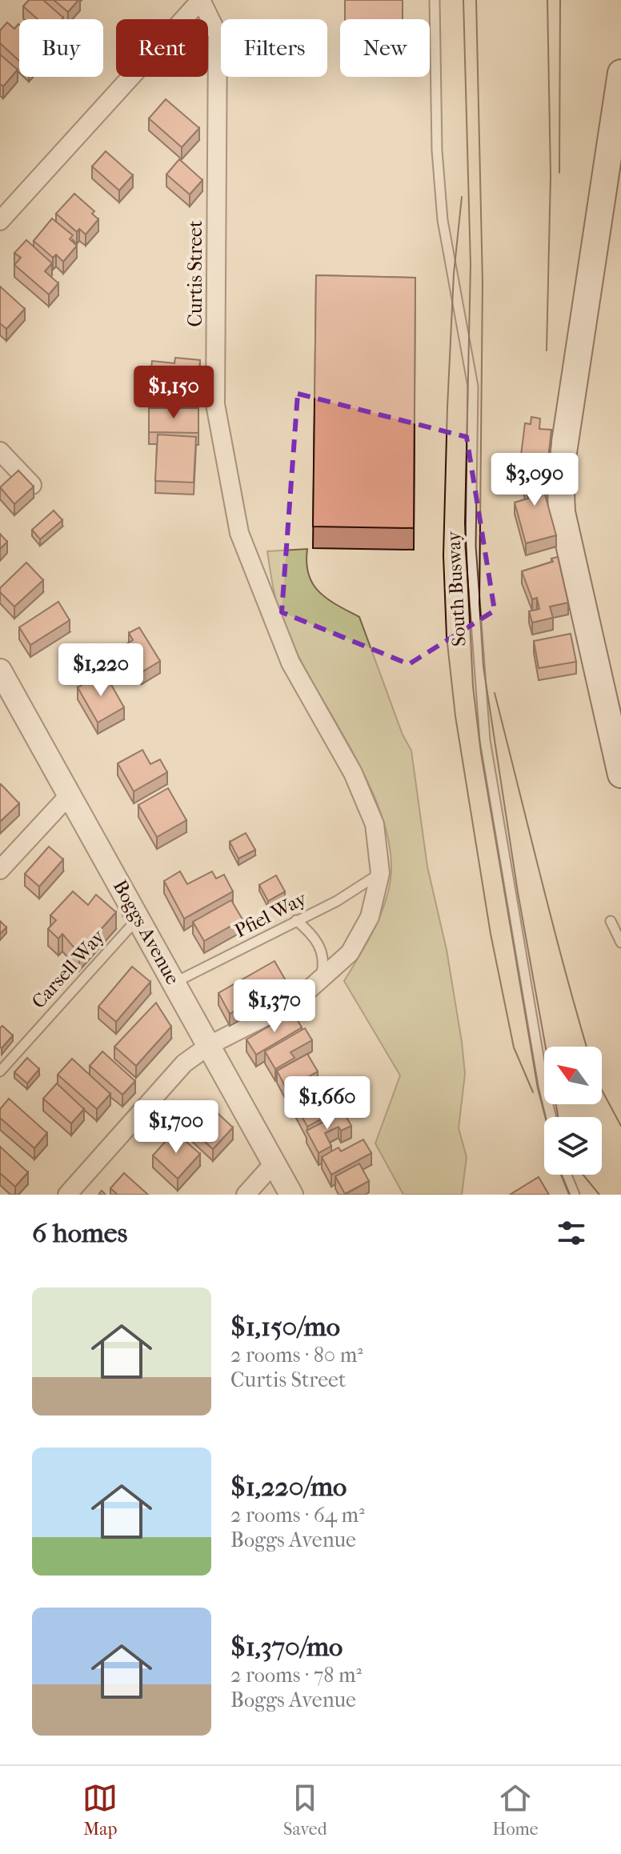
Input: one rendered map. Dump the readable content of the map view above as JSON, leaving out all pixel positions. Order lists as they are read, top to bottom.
{
  "streets": {
    "street": ["Curtis Street", "Boggs Avenue"],
    "lane": ["South Busway", "Pfiel Way", "Carsell Way"]
  },
  "crossings": [
    ["Curtis Street", "Pfiel Way"],
    ["Curtis Street", "Boggs Avenue"],
    ["Pfiel Way", "Boggs Avenue"],
    ["Boggs Avenue", "Carsell Way"]
  ],
  "north": "top left",
  "page": {
    "chip": [
      "Buy",
      "Rent",
      "Filters",
      "New"
    ],
    "price": [
      "$1,150",
      "$3,090",
      "$1,220",
      "$1,370",
      "$1,660",
      "$1,700"
    ],
    "heading": "6 homes",
    "list": [
      {
        "name": "$1,150/mo",
        "note": "2 rooms · 80 m² · Curtis Street"
      },
      {
        "name": "$1,220/mo",
        "note": "2 rooms · 64 m² · Boggs Avenue"
      },
      {
        "name": "$1,370/mo",
        "note": "2 rooms · 78 m² · Boggs Avenue"
      }
    ],
    "tabs": ["Map", "Saved", "Home"]
  }
}
